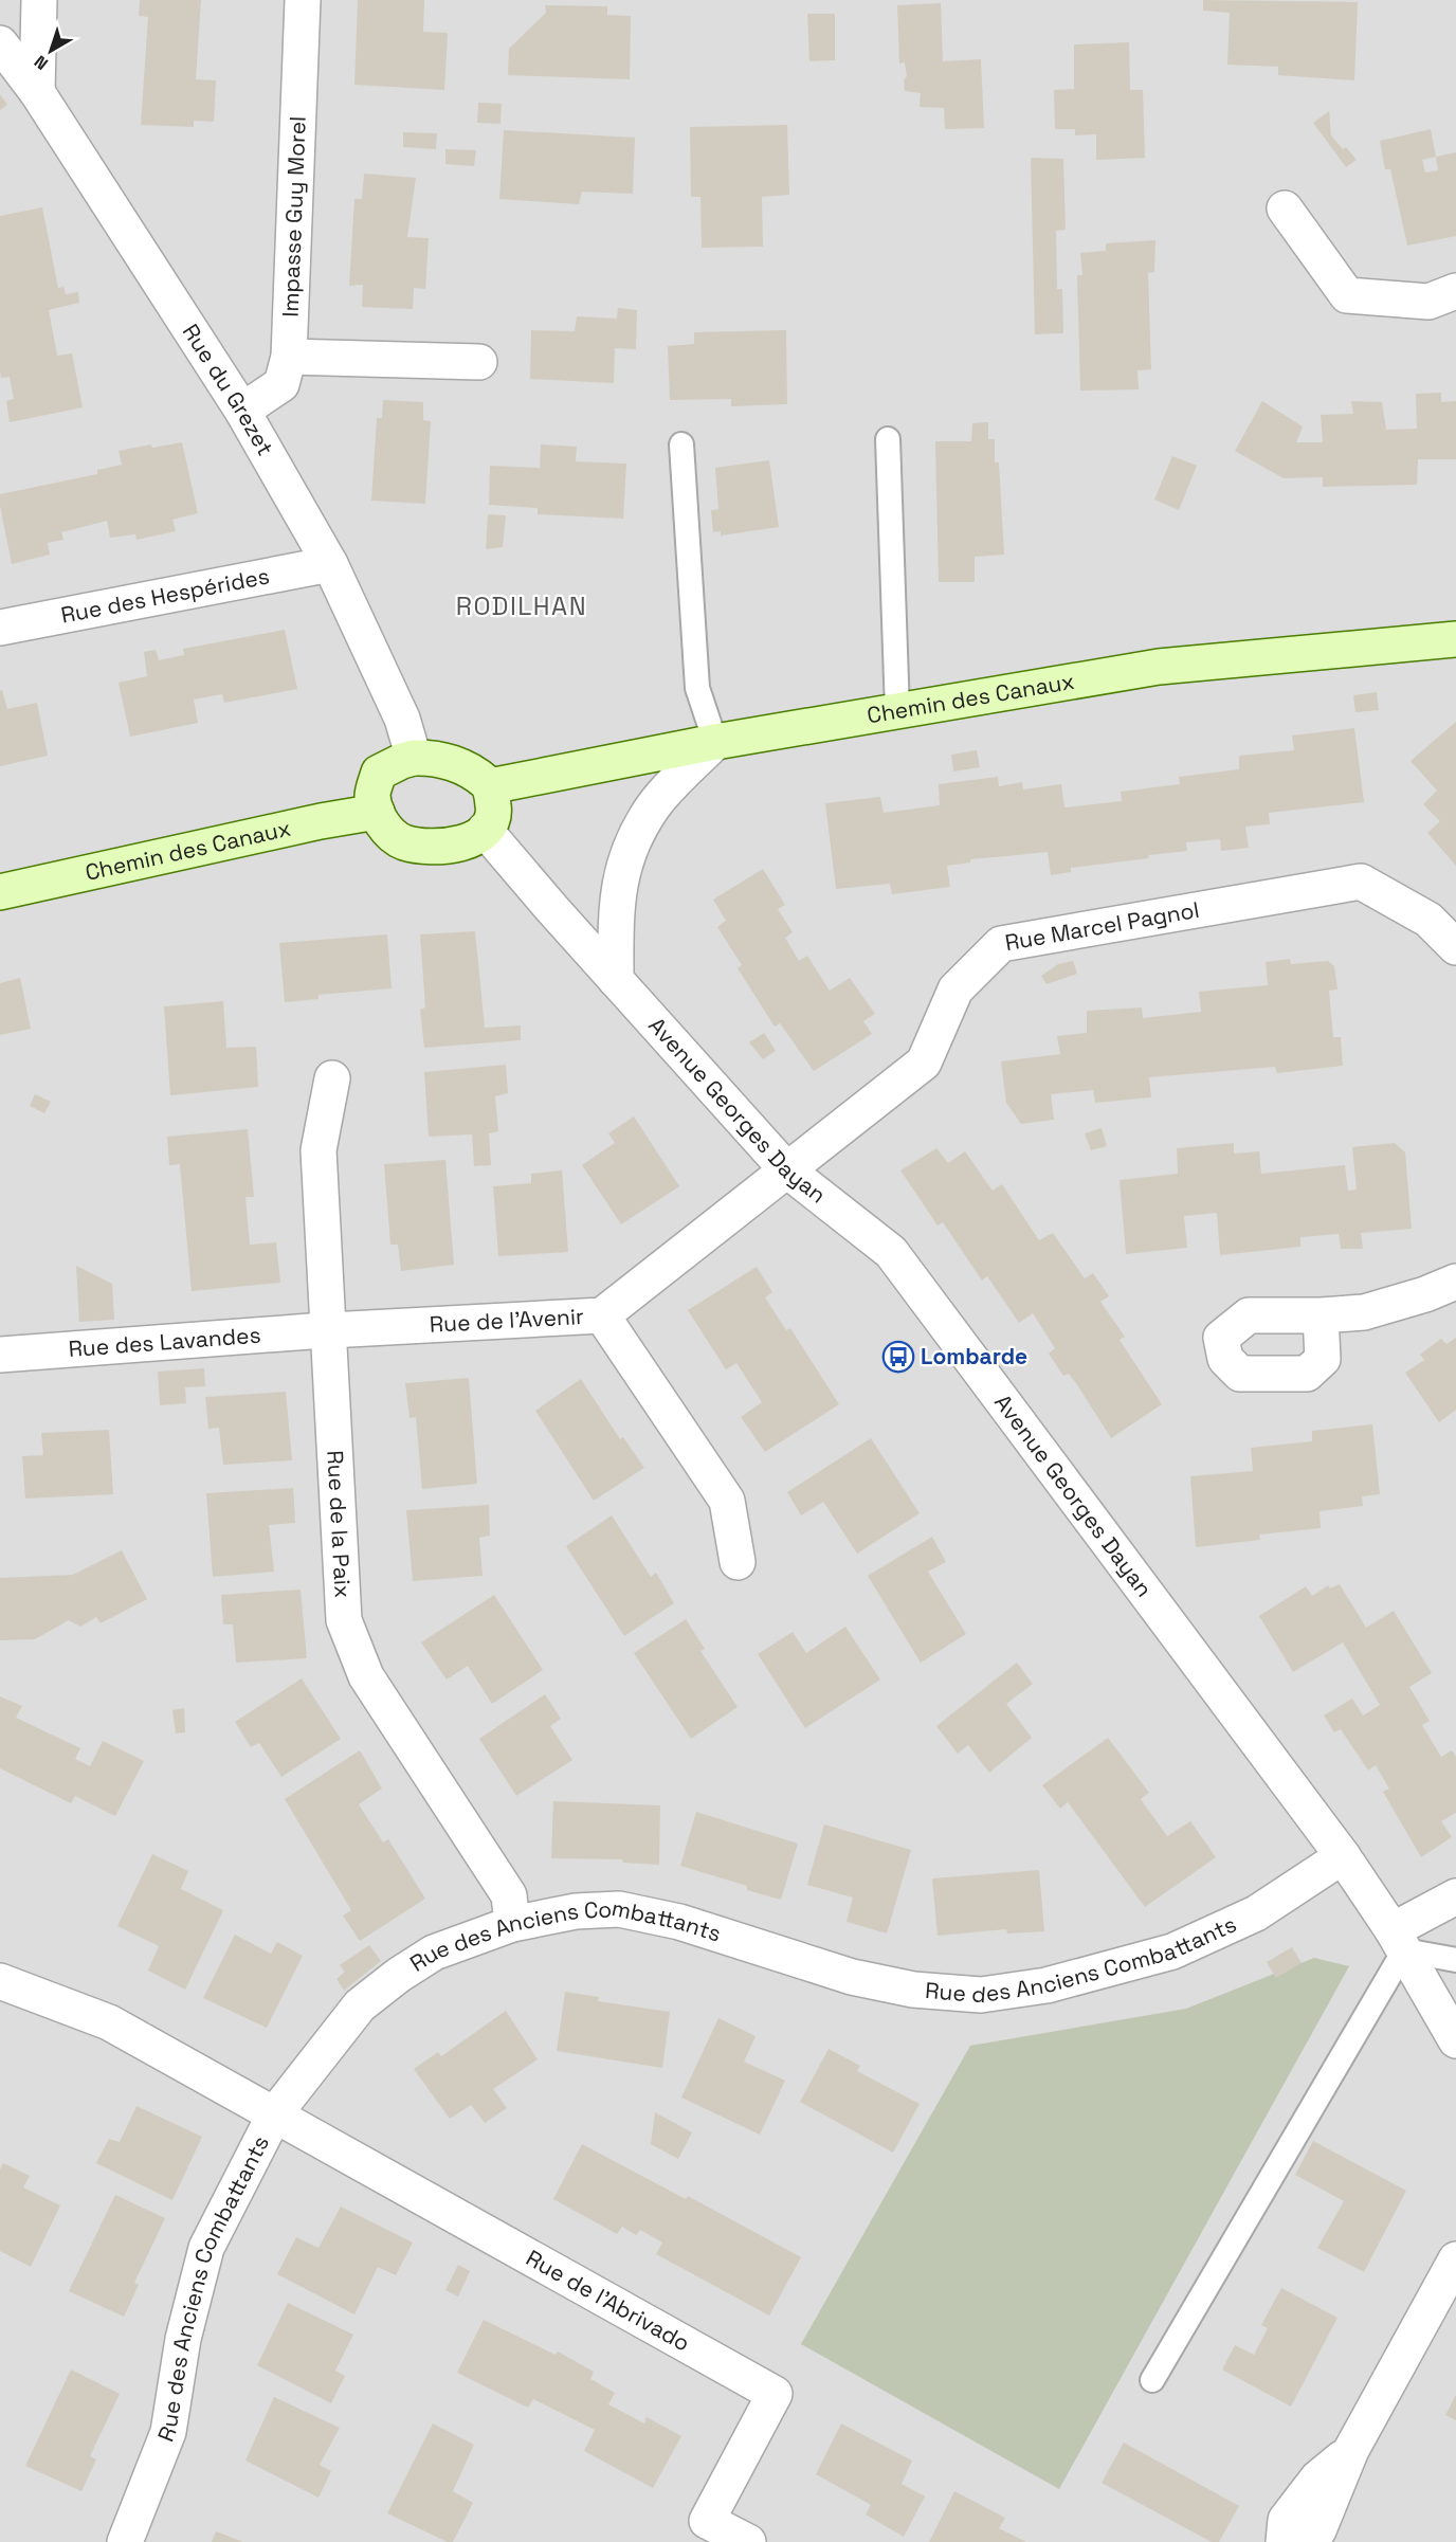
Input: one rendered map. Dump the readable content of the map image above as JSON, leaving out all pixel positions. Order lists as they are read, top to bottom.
{
  "streets": {
    "street": [
      "Impasse Guy Morel",
      "Rue du Grezet",
      "Rue des Hespérides",
      "Chemin des Canaux",
      "Rue Marcel Pagnol",
      "Avenue Georges Dayan",
      "Rue de l'Avenir",
      "Rue des Lavandes",
      "Rue de la Paix",
      "Rue des Anciens Combattants",
      "Rue de l'Abrivado"
    ]
  },
  "crossings": [
    ["Impasse Guy Morel", "Rue du Grezet"],
    ["Rue du Grezet", "Rue des Hespérides"],
    ["Rue du Grezet", "Chemin des Canaux"],
    ["Rue du Grezet", "Avenue Georges Dayan"],
    ["Chemin des Canaux", "Avenue Georges Dayan"],
    ["Rue Marcel Pagnol", "Avenue Georges Dayan"],
    ["Rue Marcel Pagnol", "Rue de l'Avenir"],
    ["Avenue Georges Dayan", "Rue de l'Avenir"],
    ["Avenue Georges Dayan", "Rue des Anciens Combattants"],
    ["Rue de l'Avenir", "Rue des Lavandes"],
    ["Rue de l'Avenir", "Rue de la Paix"],
    ["Rue des Lavandes", "Rue de la Paix"],
    ["Rue de la Paix", "Rue des Anciens Combattants"],
    ["Rue des Anciens Combattants", "Rue de l'Abrivado"]
  ],
  "districts": ["RODILHAN"],
  "places": {
    "bus stop": ["Lombarde"]
  },
  "north": "bottom left"
}
